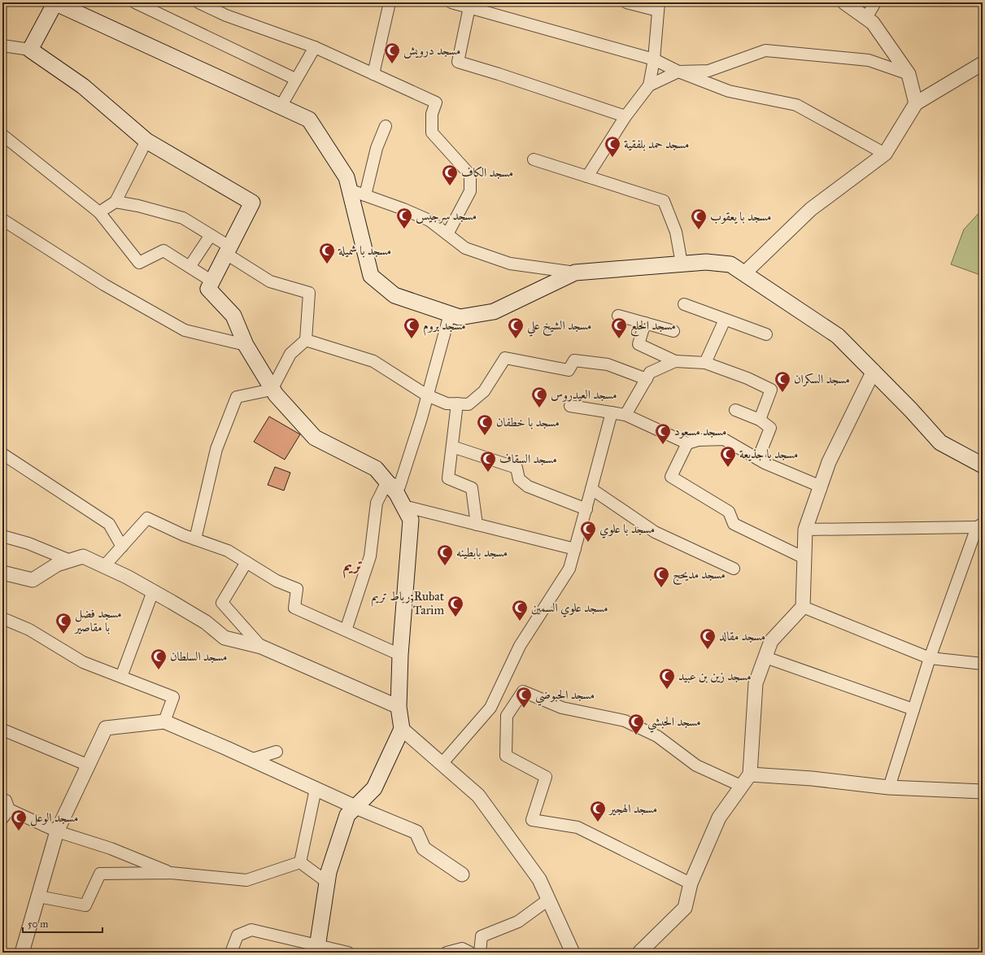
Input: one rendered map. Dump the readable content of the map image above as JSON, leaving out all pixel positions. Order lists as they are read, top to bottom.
{
  "districts": ["تريم"],
  "places": {
    "mosque": [
      "مسجد درويش",
      "مسجد حمد بلفقية",
      "مسجد الكاف",
      "مسجد سرجيس",
      "مسجد با يعقوب",
      "مسجد با شميلة",
      "مسجد بروم",
      "مسجد الشيخ علي",
      "مسجد الخلع",
      "مسجد السكران",
      "مسجد العيدروس",
      "مسجد با خطفان",
      "مسجد مسعود",
      "مسجد با جذيعة",
      "مسجد السقاف",
      "مسجد با علوي",
      "مسجد بابطينه",
      "مسجد مديحج",
      "رباط تريم;Rubat Tarim",
      "مسجد علوي السمين",
      "مسجد فضل با مقاصير",
      "مسجد مقالد",
      "مسجد السلطان",
      "مسجد زين بن عبيد",
      "مسجد الحبوضي",
      "مسجد الحبشي",
      "مسجد الهجير",
      "مسجد الوعل"
    ]
  },
  "scale_bar": "50 m"
}
